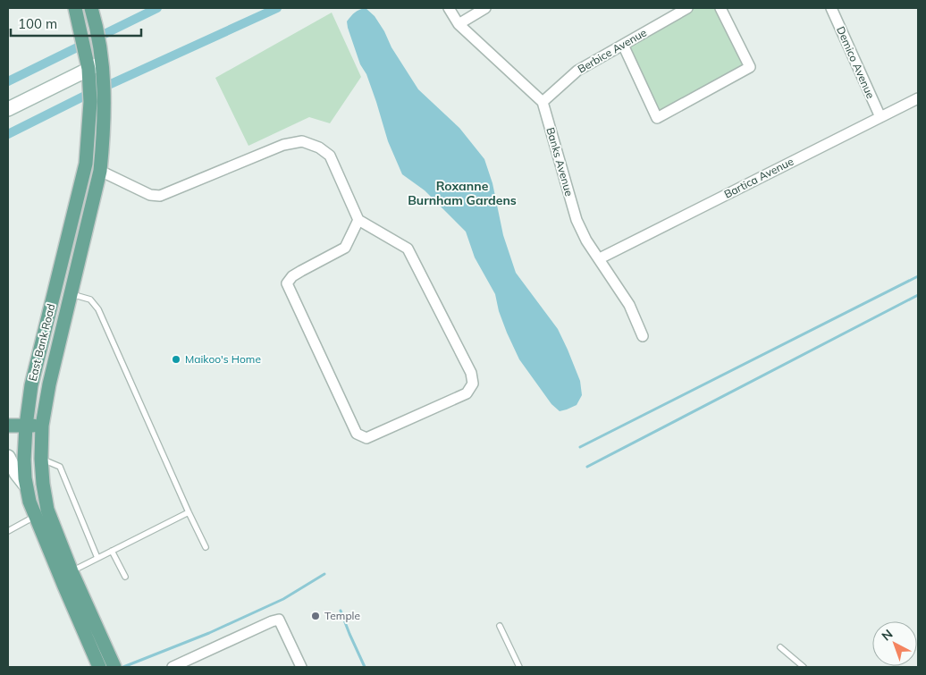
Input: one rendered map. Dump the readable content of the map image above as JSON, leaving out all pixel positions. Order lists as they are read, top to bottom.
{
  "streets": {
    "main road": ["East Bank Road"],
    "street": [
      "Berbice Avenue",
      "Demico Avenue",
      "Banks Avenue",
      "Bartica Avenue"
    ]
  },
  "crossings": [
    ["Berbice Avenue", "Banks Avenue"],
    ["Demico Avenue", "Bartica Avenue"],
    ["Banks Avenue", "Bartica Avenue"]
  ],
  "districts": ["Roxanne Burnham Gardens"],
  "places": ["Maikoo's Home", "Temple"],
  "scale_bar": "100 m",
  "north": "top left"
}
